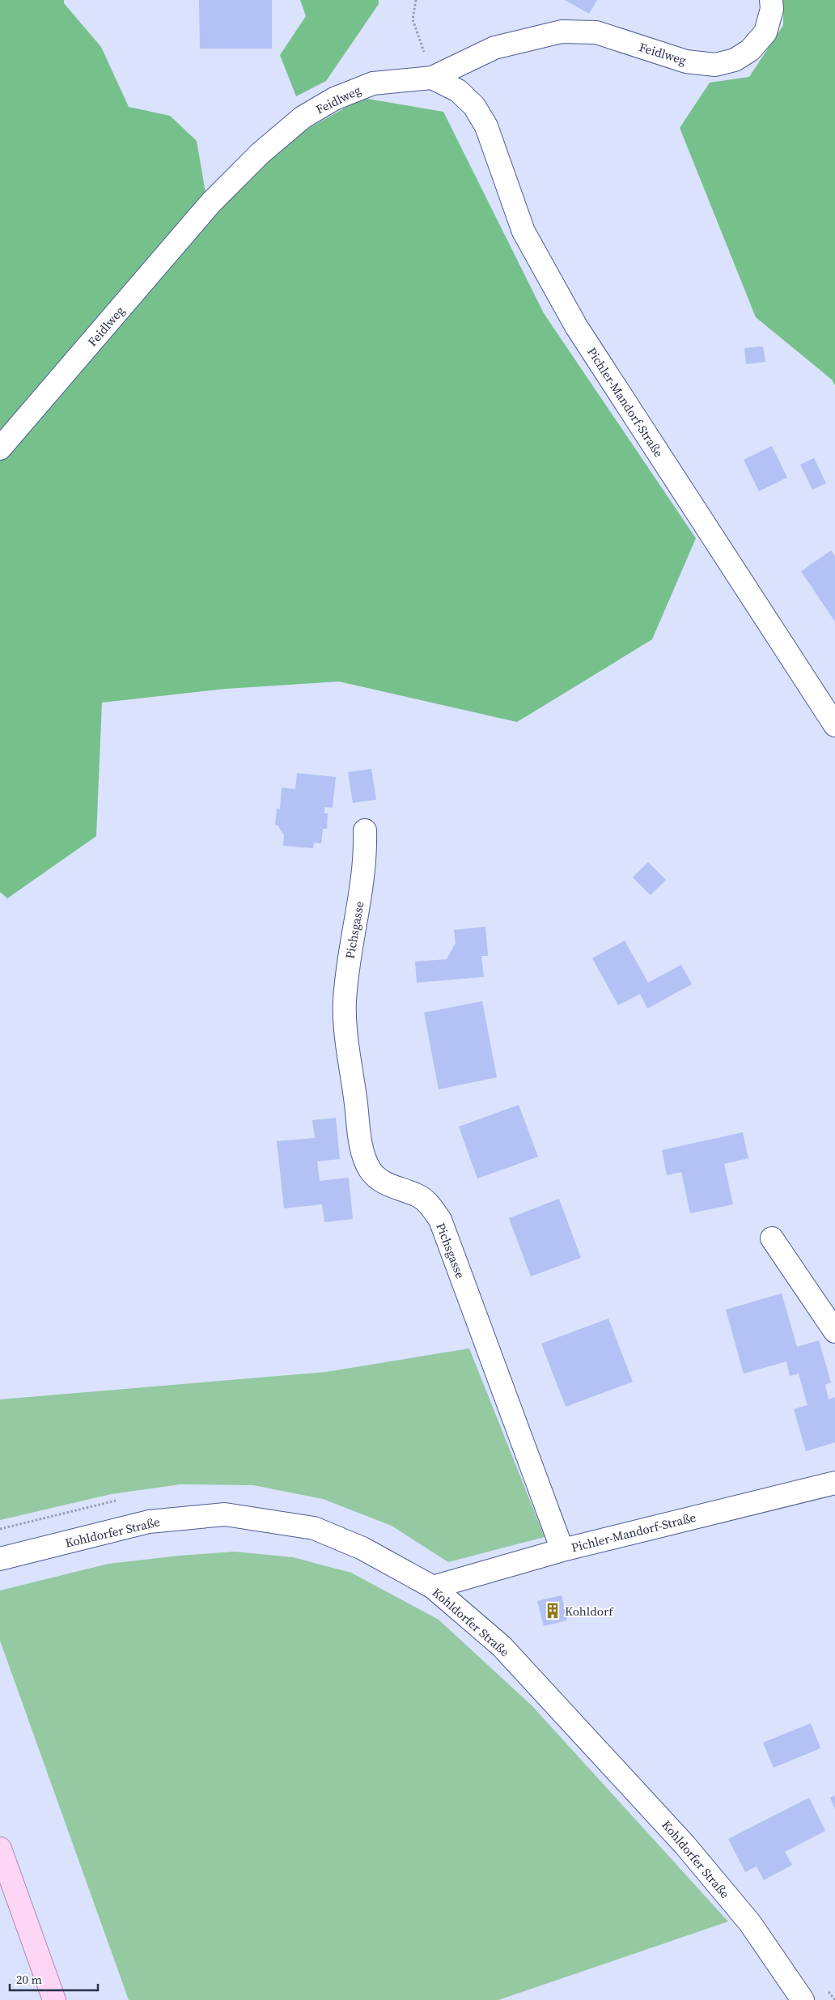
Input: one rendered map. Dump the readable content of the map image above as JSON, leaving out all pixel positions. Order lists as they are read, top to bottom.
{
  "streets": {
    "street": [
      "Feidlweg",
      "Pichler-Mandorf-Straße",
      "Pichsgasse",
      "Kohldorfer Straße"
    ]
  },
  "crossings": [
    ["Feidlweg", "Pichler-Mandorf-Straße"],
    ["Pichler-Mandorf-Straße", "Pichsgasse"],
    ["Pichler-Mandorf-Straße", "Kohldorfer Straße"]
  ],
  "places": {
    "building": ["Kohldorf"]
  },
  "scale_bar": "20 m"
}
